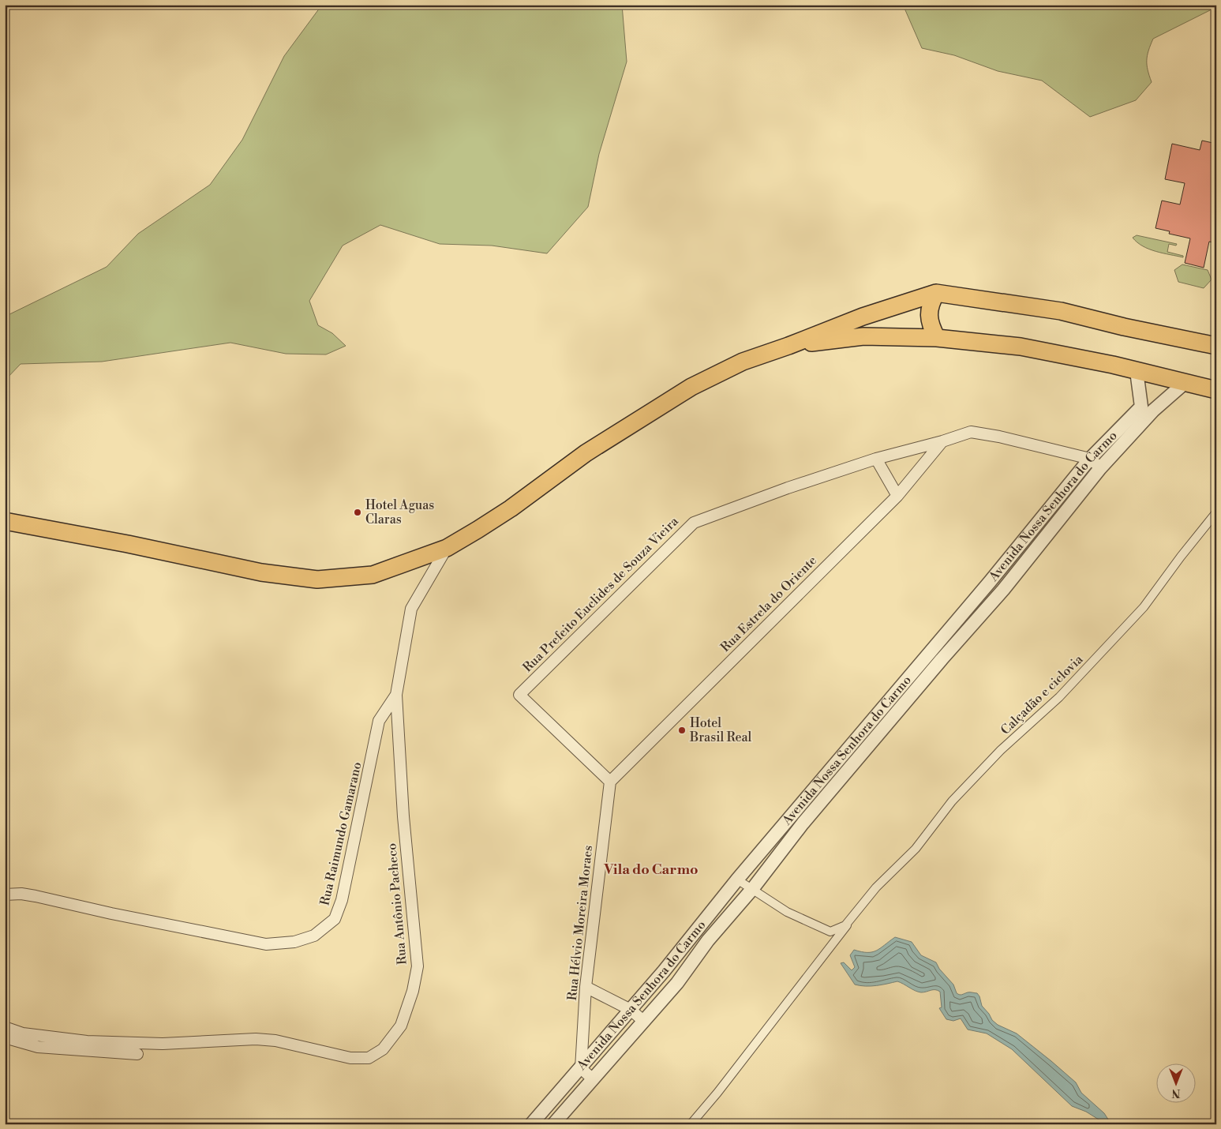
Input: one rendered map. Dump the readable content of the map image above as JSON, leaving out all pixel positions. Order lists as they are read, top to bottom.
{
  "streets": {
    "street": [
      "Avenida Nossa Senhora do Carmo",
      "Rua Prefeito Euclides de Souza Vieira",
      "Rua Estrela do Oriente",
      "Calçadão e ciclovia",
      "Rua Raimundo Gamarano",
      "Rua Antônio Pacheco",
      "Rua Hélvio Moreira Moraes"
    ]
  },
  "crossings": [
    ["Avenida Nossa Senhora do Carmo", "Rua Prefeito Euclides de Souza Vieira"],
    ["Avenida Nossa Senhora do Carmo", "Rua Hélvio Moreira Moraes"],
    ["Rua Prefeito Euclides de Souza Vieira", "Rua Estrela do Oriente"],
    ["Rua Prefeito Euclides de Souza Vieira", "Rua Hélvio Moreira Moraes"],
    ["Rua Estrela do Oriente", "Rua Hélvio Moreira Moraes"],
    ["Rua Raimundo Gamarano", "Rua Antônio Pacheco"]
  ],
  "districts": ["Vila do Carmo"],
  "places": ["Hotel Aguas Claras", "Hotel Brasil Real"],
  "north": "bottom"
}
